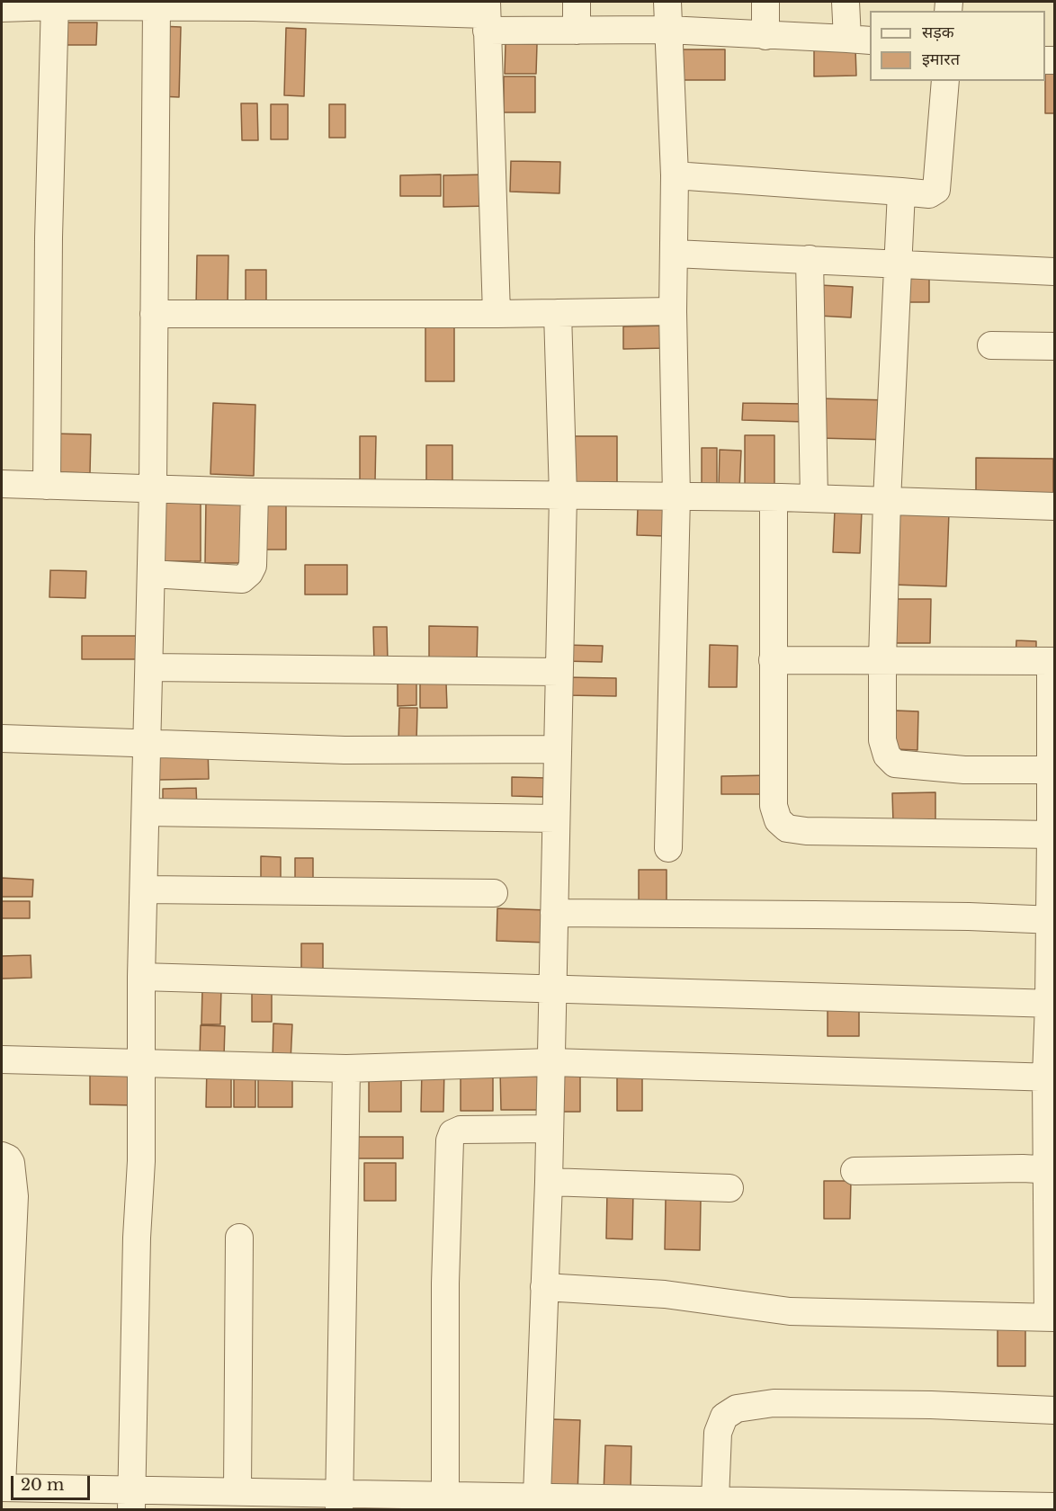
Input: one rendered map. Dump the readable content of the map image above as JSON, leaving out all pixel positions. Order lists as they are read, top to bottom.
{
  "legend": ["सड़क", "इमारत"],
  "scale_bar": "20 m"
}
